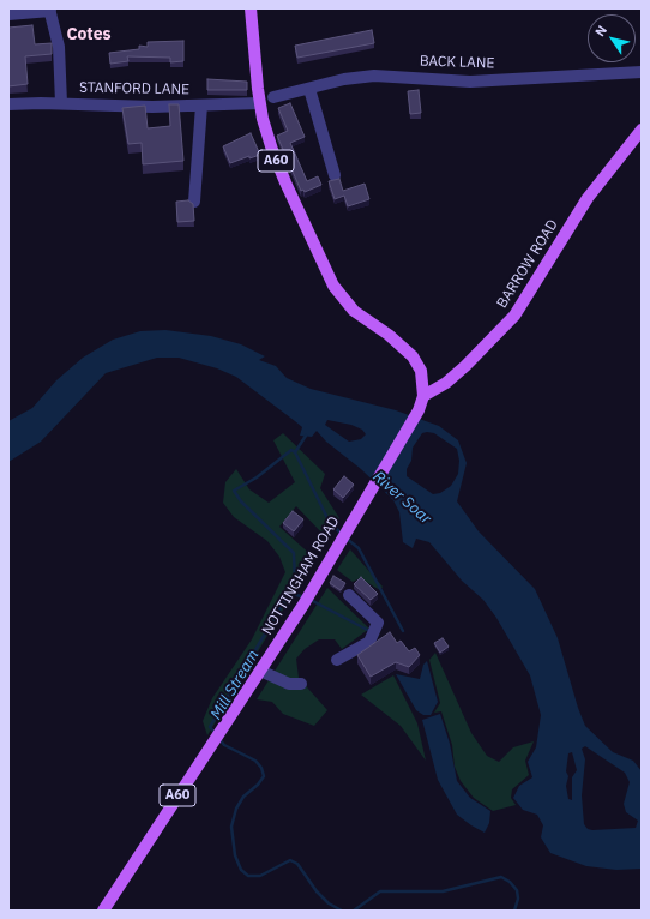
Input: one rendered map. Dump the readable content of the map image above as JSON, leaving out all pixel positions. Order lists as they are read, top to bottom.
{
  "streets": {
    "main road": ["A60", "BARROW ROAD", "NOTTINGHAM ROAD"],
    "street": ["BACK LANE", "STANFORD LANE"]
  },
  "crossings": [
    ["STANFORD LANE", "A60"],
    ["A60", "BARROW ROAD"],
    ["A60", "NOTTINGHAM ROAD"],
    ["BARROW ROAD", "NOTTINGHAM ROAD"]
  ],
  "districts": ["Cotes"],
  "water": ["River Soar", "Mill Stream"],
  "north": "top left"
}
